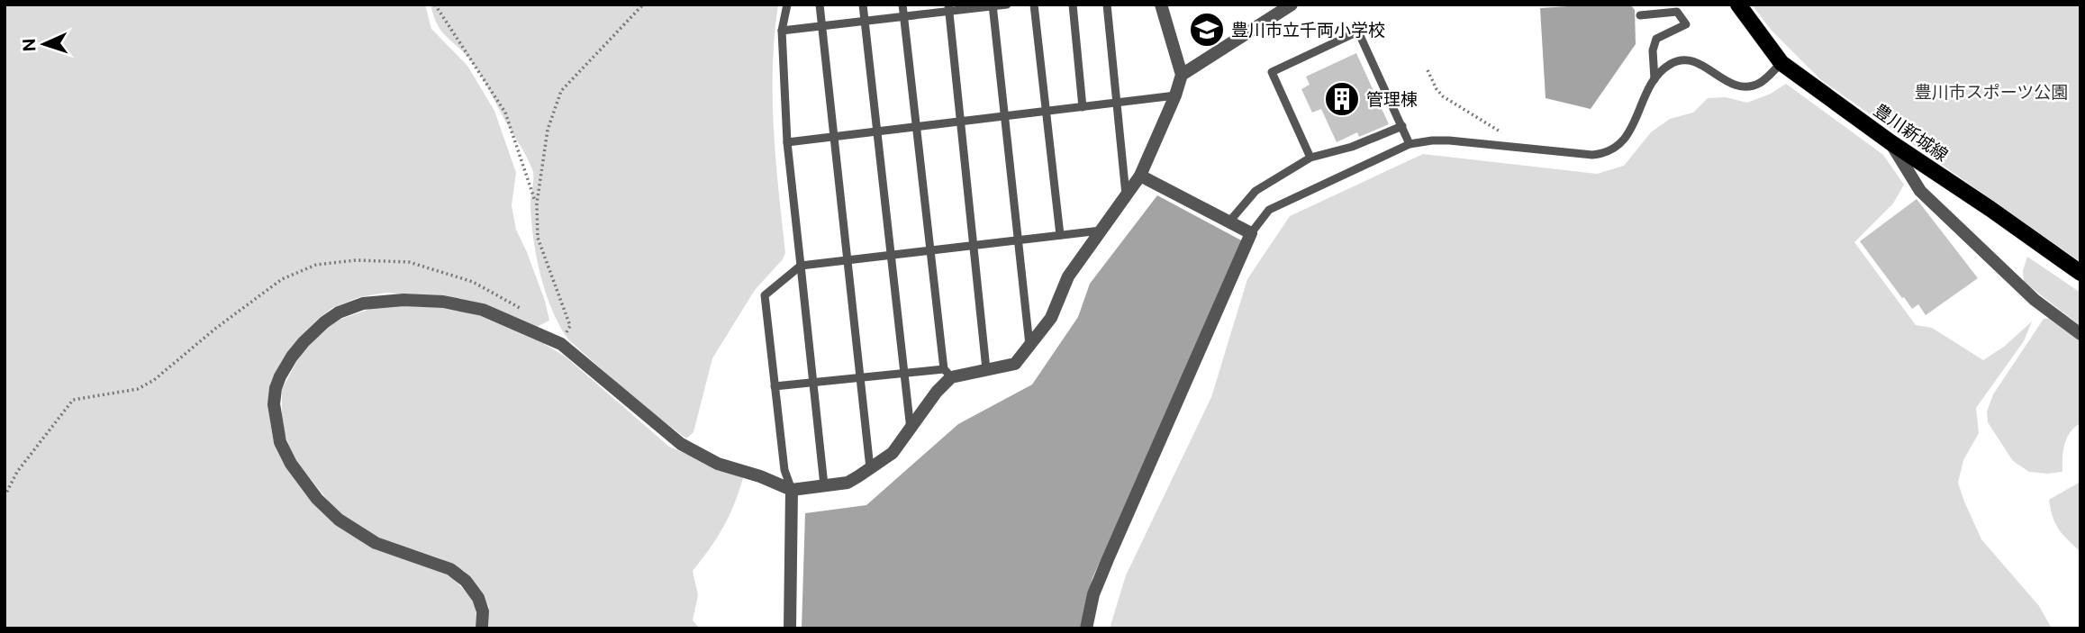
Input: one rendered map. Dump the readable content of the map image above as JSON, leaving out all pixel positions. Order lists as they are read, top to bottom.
{
  "streets": {
    "main road": ["豊川新城線"]
  },
  "parks": ["豊川市スポーツ公園"],
  "places": {
    "school or university": ["豊川市立千両小学校"],
    "building": ["管理棟"]
  },
  "north": "left"
}
